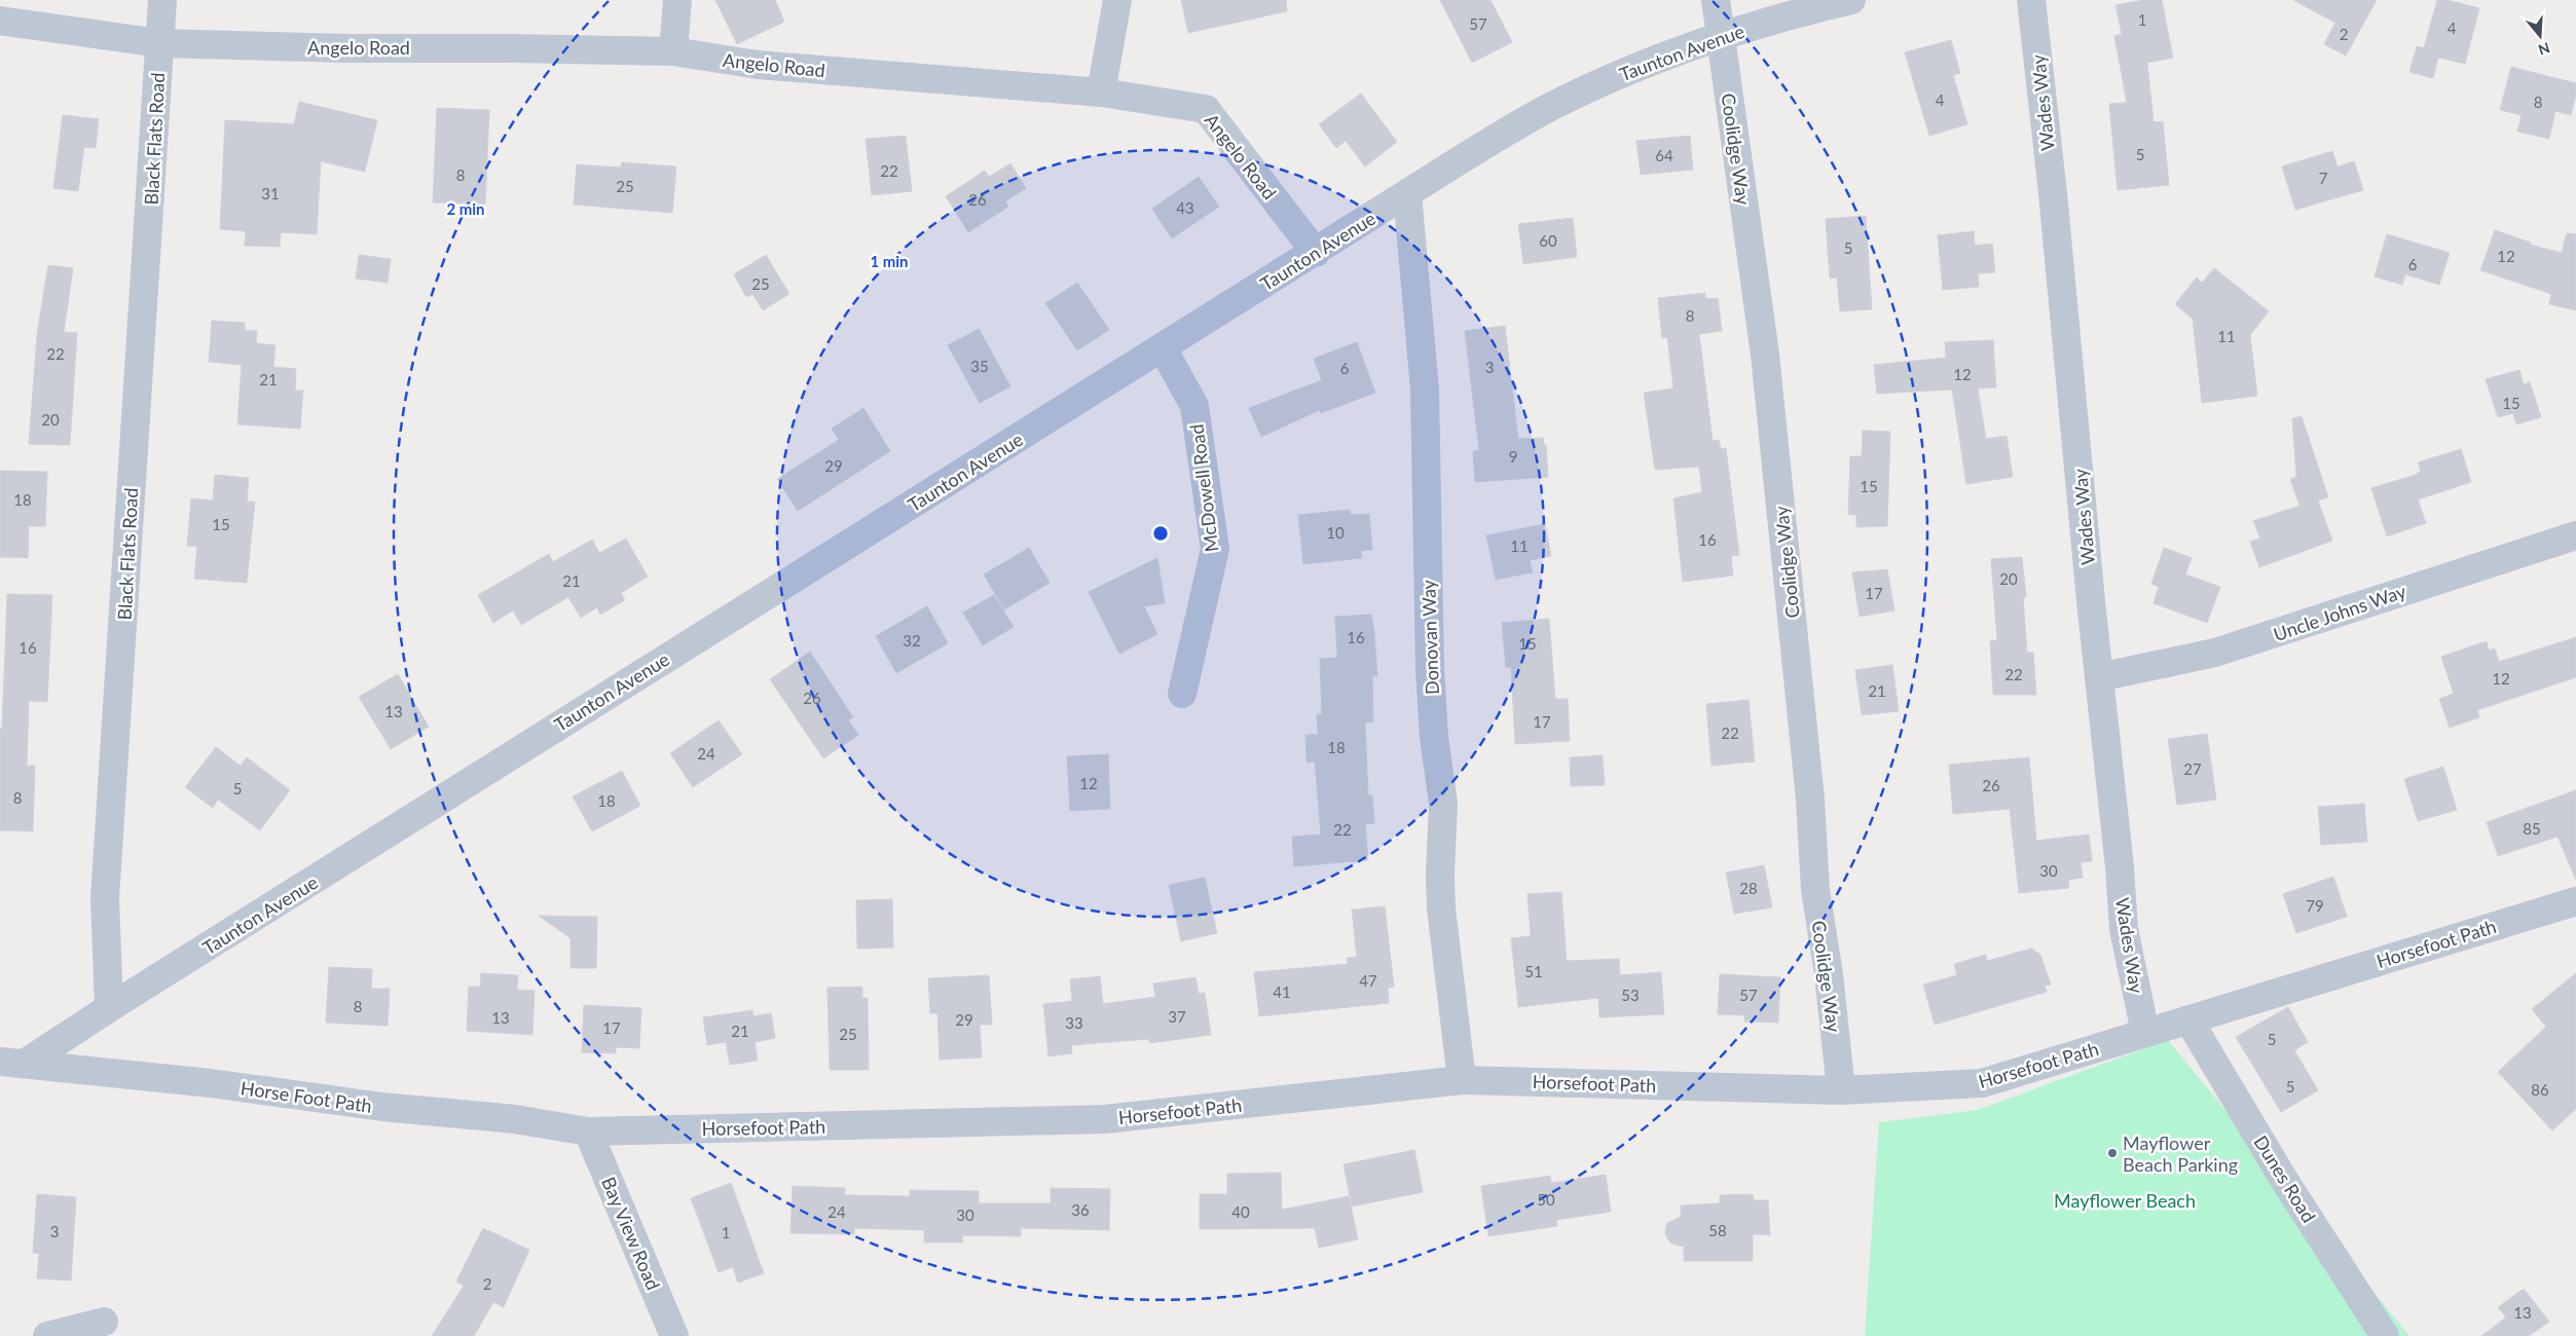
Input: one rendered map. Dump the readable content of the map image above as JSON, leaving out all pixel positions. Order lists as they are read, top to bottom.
{
  "streets": {
    "street": [
      "Angelo Road",
      "Taunton Avenue",
      "Wades Way",
      "Black Flats Road",
      "Coolidge Way",
      "McDowell Road",
      "Uncle Johns Way",
      "Donovan Way",
      "Horsefoot Path",
      "Horse Foot Path",
      "Dunes Road",
      "Bay View Road"
    ]
  },
  "crossings": [
    ["Angelo Road", "Taunton Avenue"],
    ["Angelo Road", "Black Flats Road"],
    ["Taunton Avenue", "Black Flats Road"],
    ["Taunton Avenue", "Coolidge Way"],
    ["Taunton Avenue", "McDowell Road"],
    ["Taunton Avenue", "Donovan Way"],
    ["Wades Way", "Uncle Johns Way"],
    ["Wades Way", "Horsefoot Path"],
    ["Coolidge Way", "Horsefoot Path"],
    ["Donovan Way", "Horsefoot Path"],
    ["Horsefoot Path", "Horse Foot Path"],
    ["Horsefoot Path", "Dunes Road"],
    ["Horsefoot Path", "Bay View Road"],
    ["Horse Foot Path", "Bay View Road"]
  ],
  "parks": ["Mayflower Beach"],
  "places": ["Mayflower Beach Parking"],
  "house_numbers": [
    "1",
    "57",
    "4",
    "2",
    "4",
    "8",
    "5",
    "64",
    "22",
    "8",
    "7",
    "25",
    "31",
    "26",
    "43",
    "60",
    "5",
    "12",
    "6",
    "25",
    "8",
    "11",
    "22",
    "35",
    "3",
    "6",
    "12",
    "21",
    "15",
    "20",
    "9",
    "29",
    "15",
    "18",
    "15",
    "10",
    "16",
    "11",
    "20",
    "21",
    "17",
    "16",
    "32",
    "15",
    "16",
    "22",
    "12",
    "21",
    "26",
    "13",
    "17",
    "22",
    "18",
    "24",
    "27",
    "12",
    "26",
    "5",
    "8",
    "18",
    "85",
    "22",
    "30",
    "28",
    "79",
    "51",
    "47",
    "41",
    "53",
    "57",
    "8",
    "37",
    "13",
    "29",
    "33",
    "17",
    "21",
    "25",
    "5",
    "5",
    "86",
    "50",
    "36",
    "24",
    "40",
    "30",
    "58",
    "3",
    "1",
    "2",
    "13"
  ],
  "north": "bottom",
  "rings": ["2 min", "1 min"]
}
